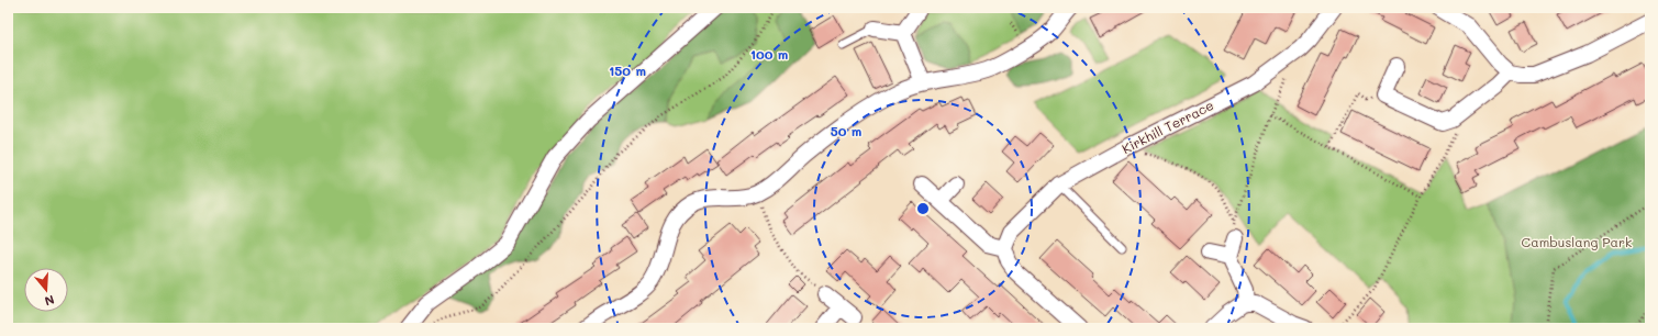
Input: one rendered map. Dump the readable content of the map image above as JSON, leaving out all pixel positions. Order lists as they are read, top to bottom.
{
  "streets": {
    "street": ["Kirkhill Terrace"]
  },
  "parks": ["Cambuslang Park"],
  "north": "bottom",
  "rings": ["100 m", "150 m", "50 m"]
}
